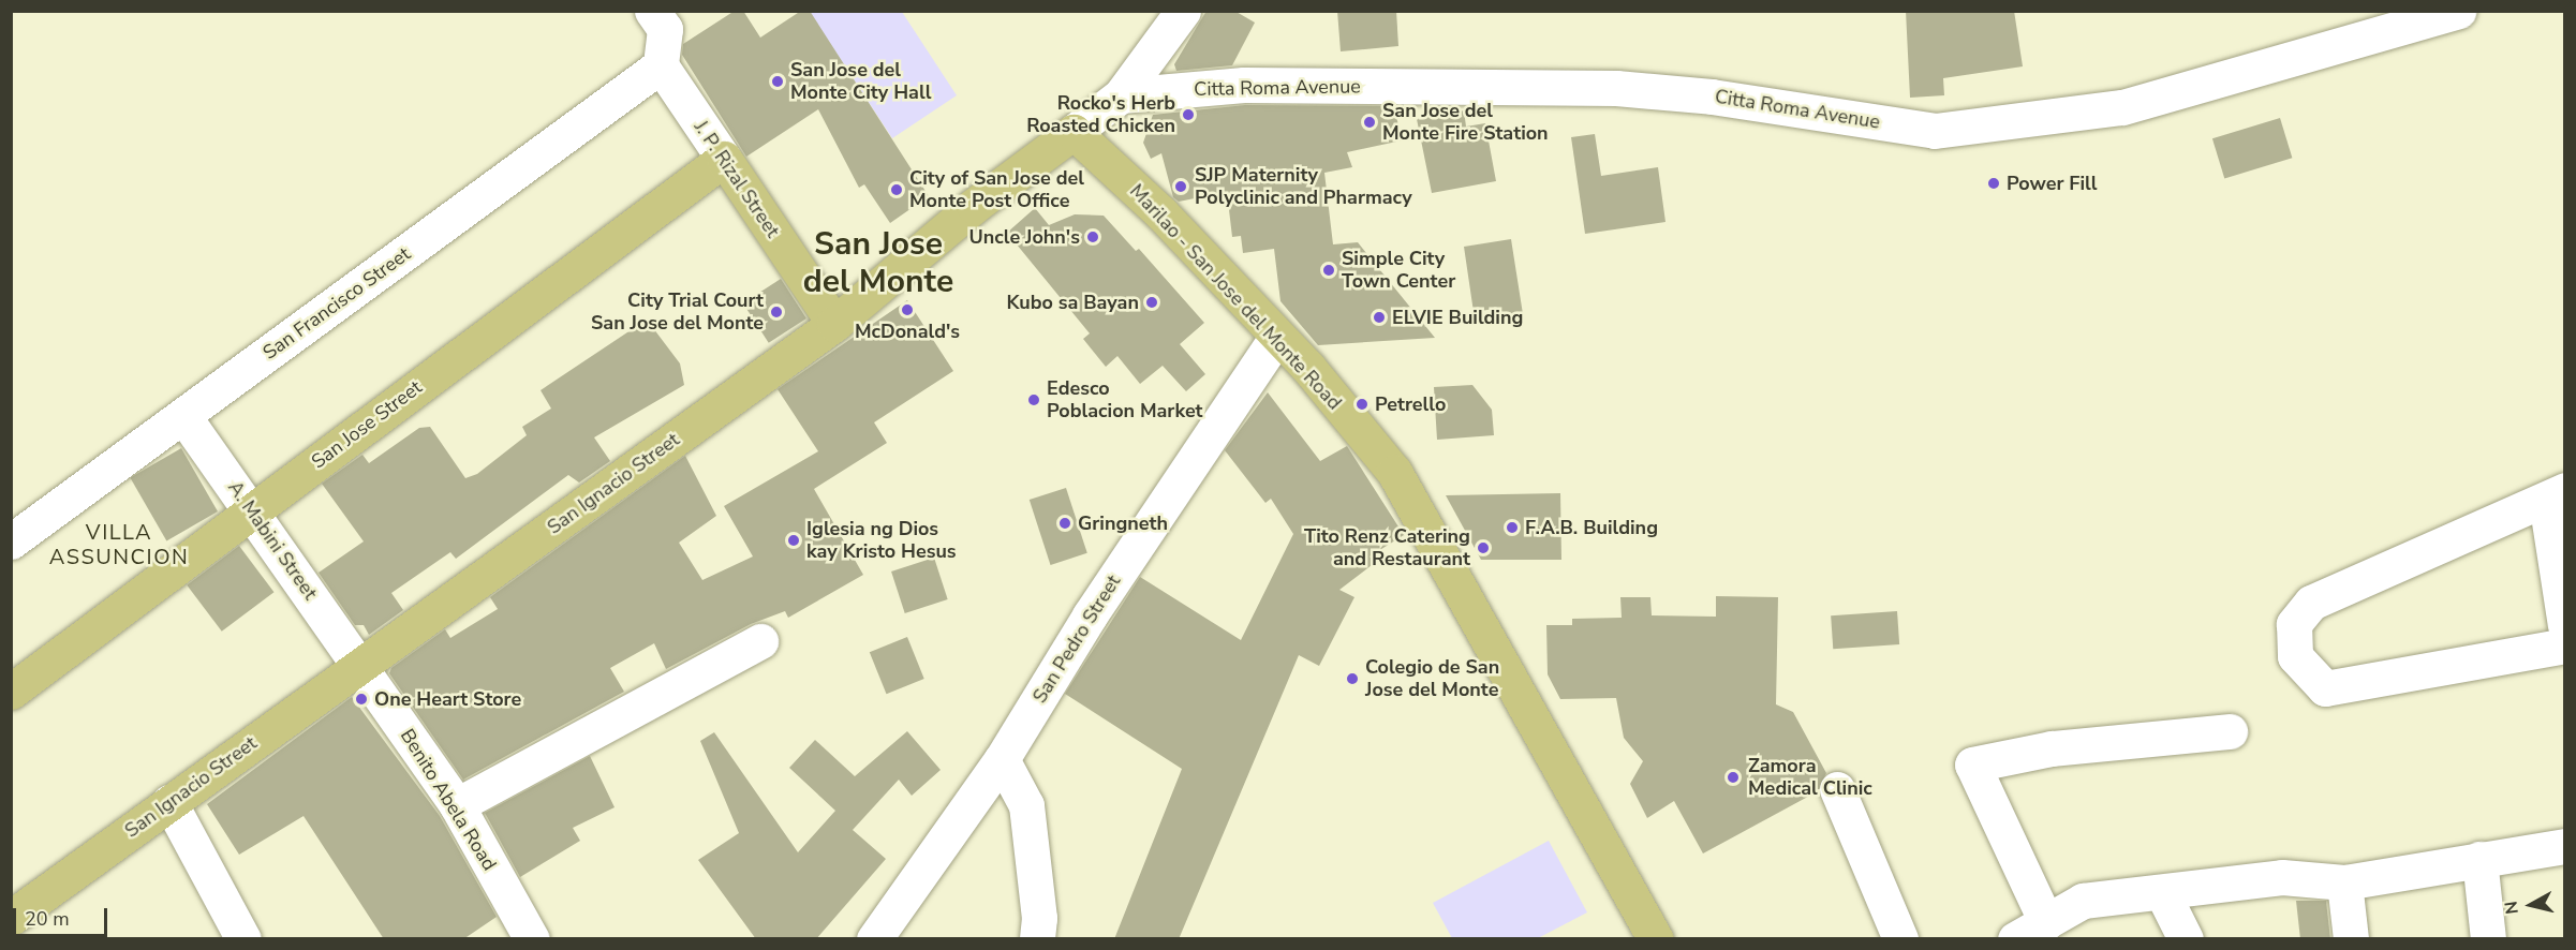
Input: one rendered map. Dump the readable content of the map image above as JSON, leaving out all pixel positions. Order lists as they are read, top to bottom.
{
  "streets": {
    "main road": [
      "J. P. Rizal Street",
      "Marilao - San Jose del Monte Road",
      "San Jose Street",
      "San Ignacio Street"
    ],
    "street": [
      "Citta Roma Avenue",
      "San Francisco Street",
      "A. Mabini Street",
      "San Pedro Street",
      "Benito Abela Road"
    ]
  },
  "crossings": [
    ["Citta Roma Avenue", "San Ignacio Street"],
    ["J. P. Rizal Street", "San Francisco Street"],
    ["J. P. Rizal Street", "San Jose Street"],
    ["J. P. Rizal Street", "San Ignacio Street"],
    ["Marilao - San Jose del Monte Road", "San Ignacio Street"],
    ["Marilao - San Jose del Monte Road", "San Pedro Street"],
    ["San Francisco Street", "A. Mabini Street"],
    ["San Jose Street", "A. Mabini Street"],
    ["San Ignacio Street", "A. Mabini Street"],
    ["San Ignacio Street", "Benito Abela Road"],
    ["A. Mabini Street", "Benito Abela Road"]
  ],
  "districts": ["San Jose del Monte", "VILLA ASSUNCION"],
  "places": [
    "San Jose del Monte City Hall",
    "Rocko's Herb Roasted Chicken",
    "San Jose del Monte Fire Station",
    "Power Fill",
    "SJP Maternity Polyclinic and Pharmacy",
    "City of San Jose del Monte Post Office",
    "Uncle John's",
    "Simple City Town Center",
    "Kubo sa Bayan",
    "McDonald's",
    "City Trial Court San Jose del Monte",
    "ELVIE Building",
    "Edesco Poblacion Market",
    "Petrello",
    "Gringneth",
    "F.A.B. Building",
    "Iglesia ng Dios kay Kristo Hesus",
    "Tito Renz Catering and Restaurant",
    "Colegio de San Jose del Monte",
    "One Heart Store",
    "Zamora Medical Clinic"
  ],
  "scale_bar": "20 m",
  "north": "left"
}
